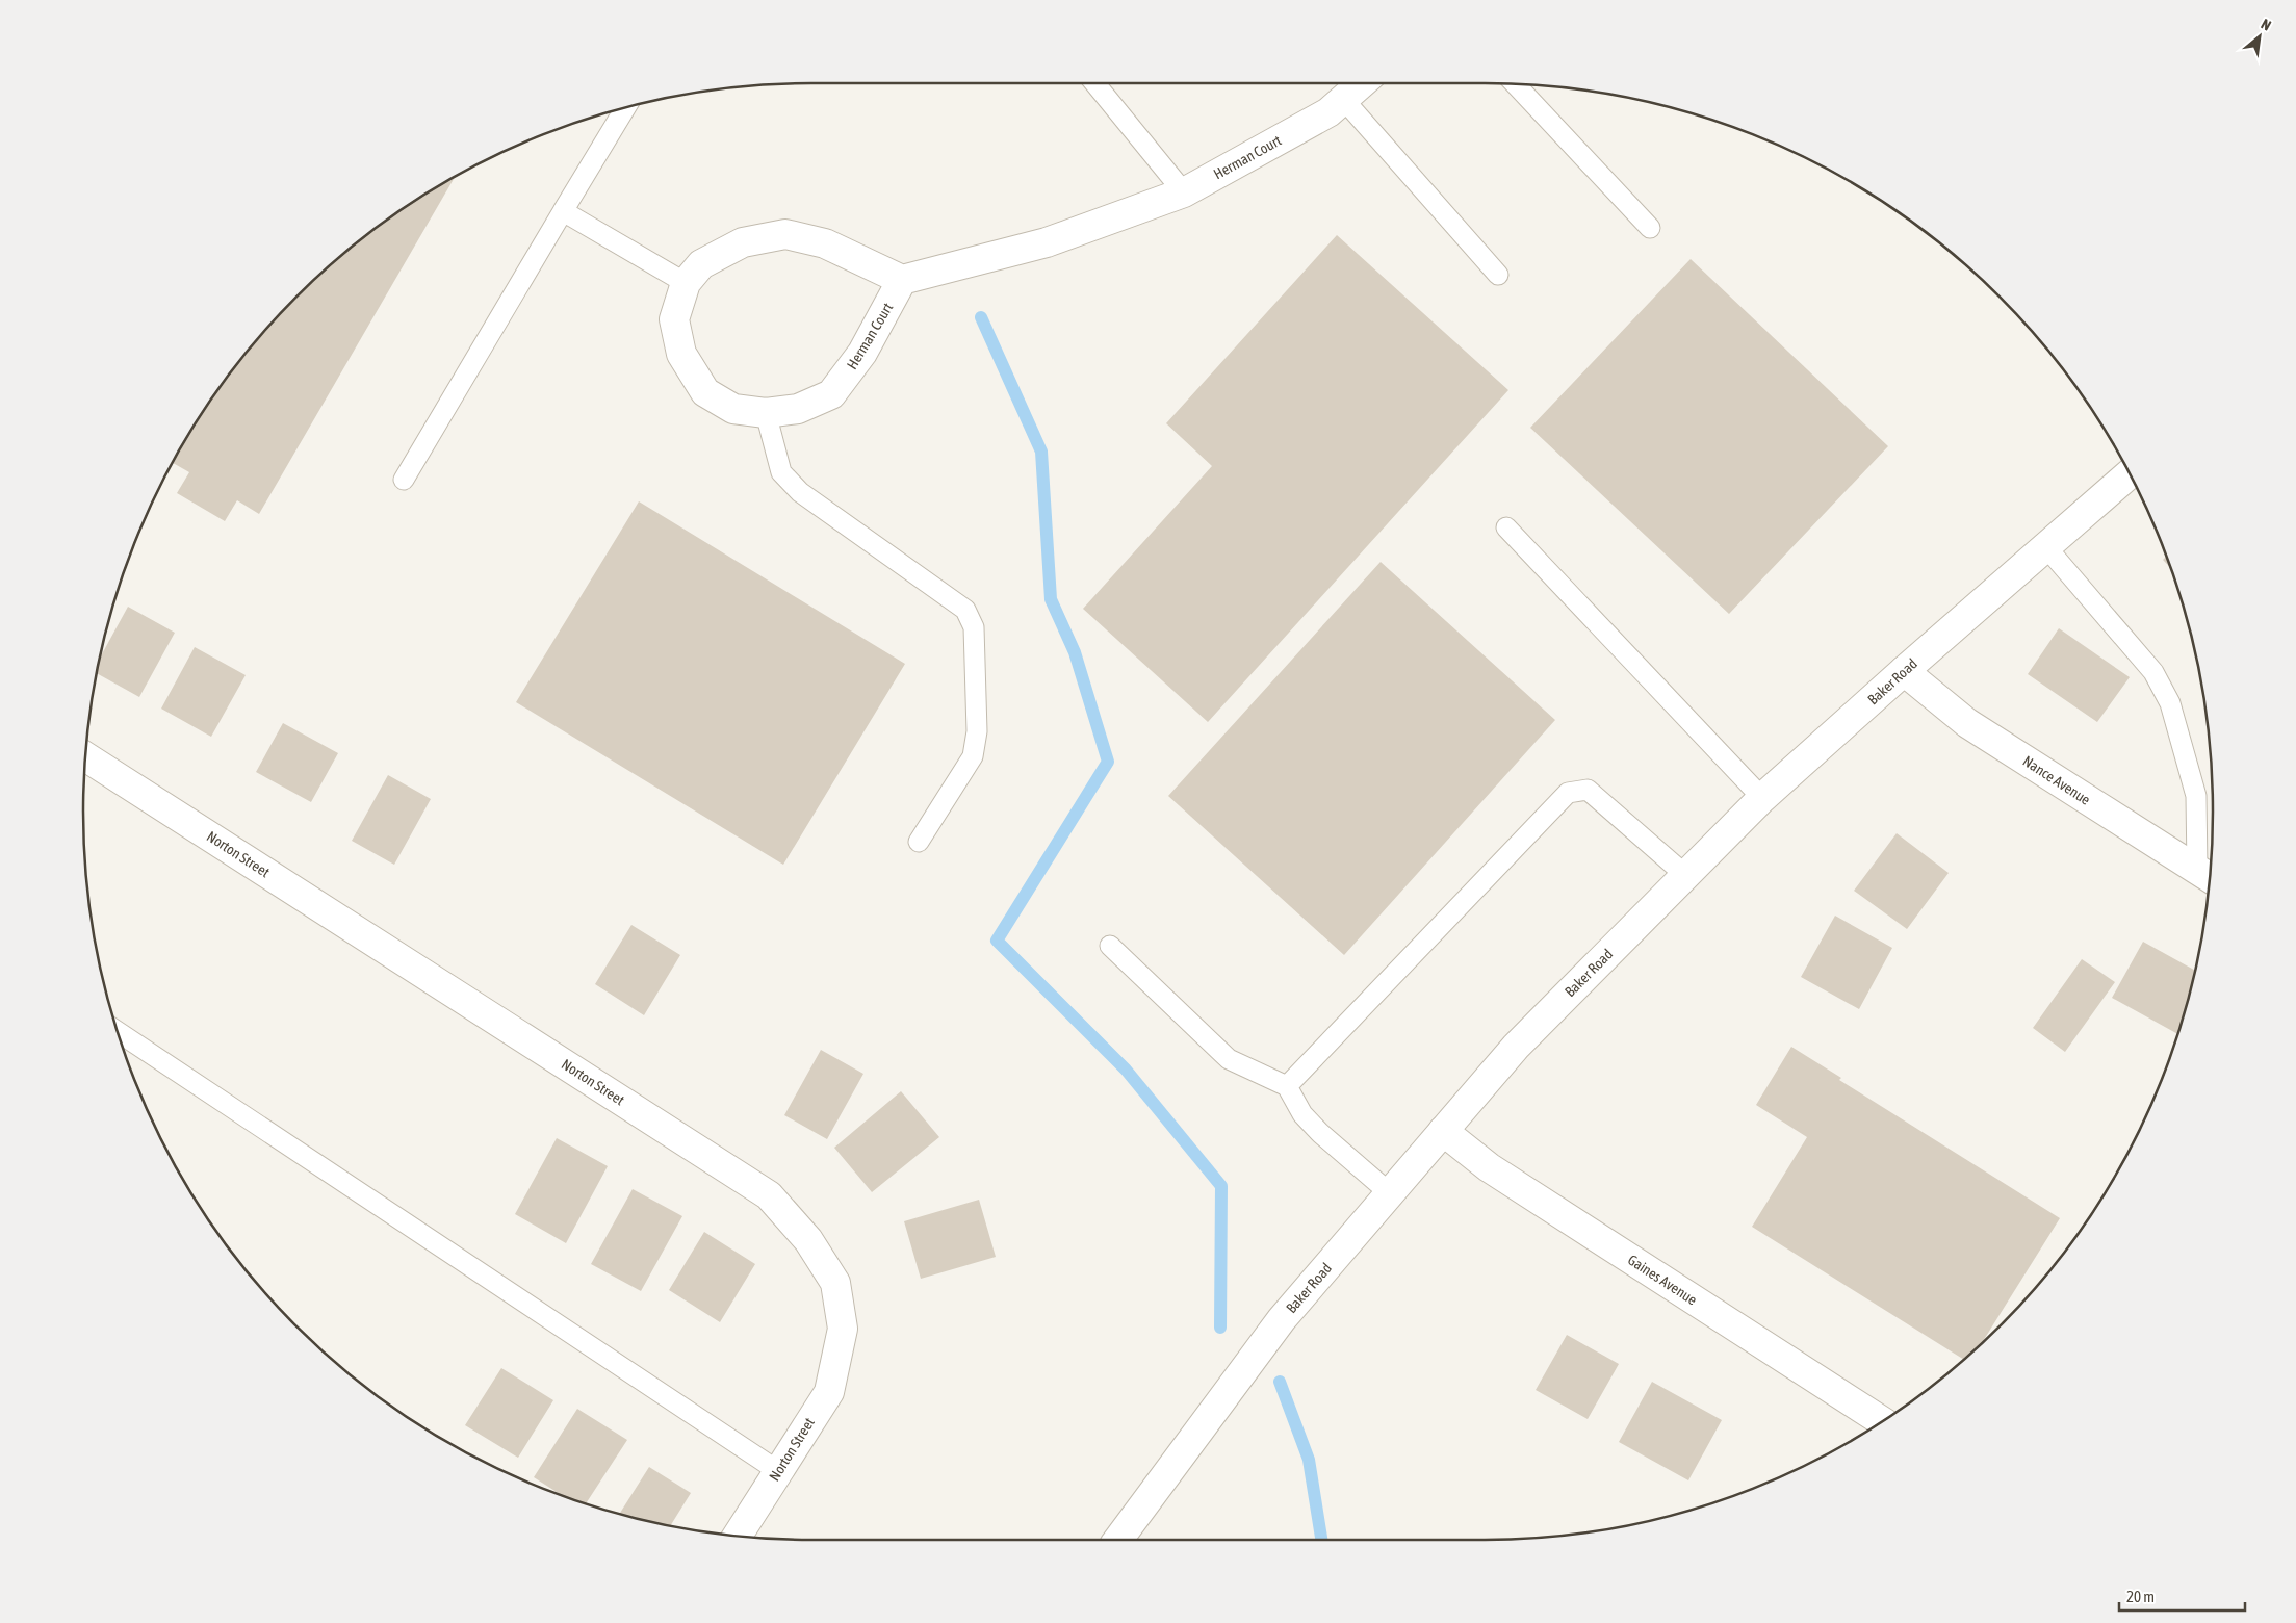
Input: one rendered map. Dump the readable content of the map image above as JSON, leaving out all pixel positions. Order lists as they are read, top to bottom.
{
  "streets": {
    "street": [
      "Herman Court",
      "Baker Road",
      "Nance Avenue",
      "Norton Street",
      "Gaines Avenue"
    ]
  },
  "crossings": [
    ["Baker Road", "Nance Avenue"],
    ["Baker Road", "Gaines Avenue"]
  ],
  "scale_bar": "20 m",
  "north": "top right"
}
